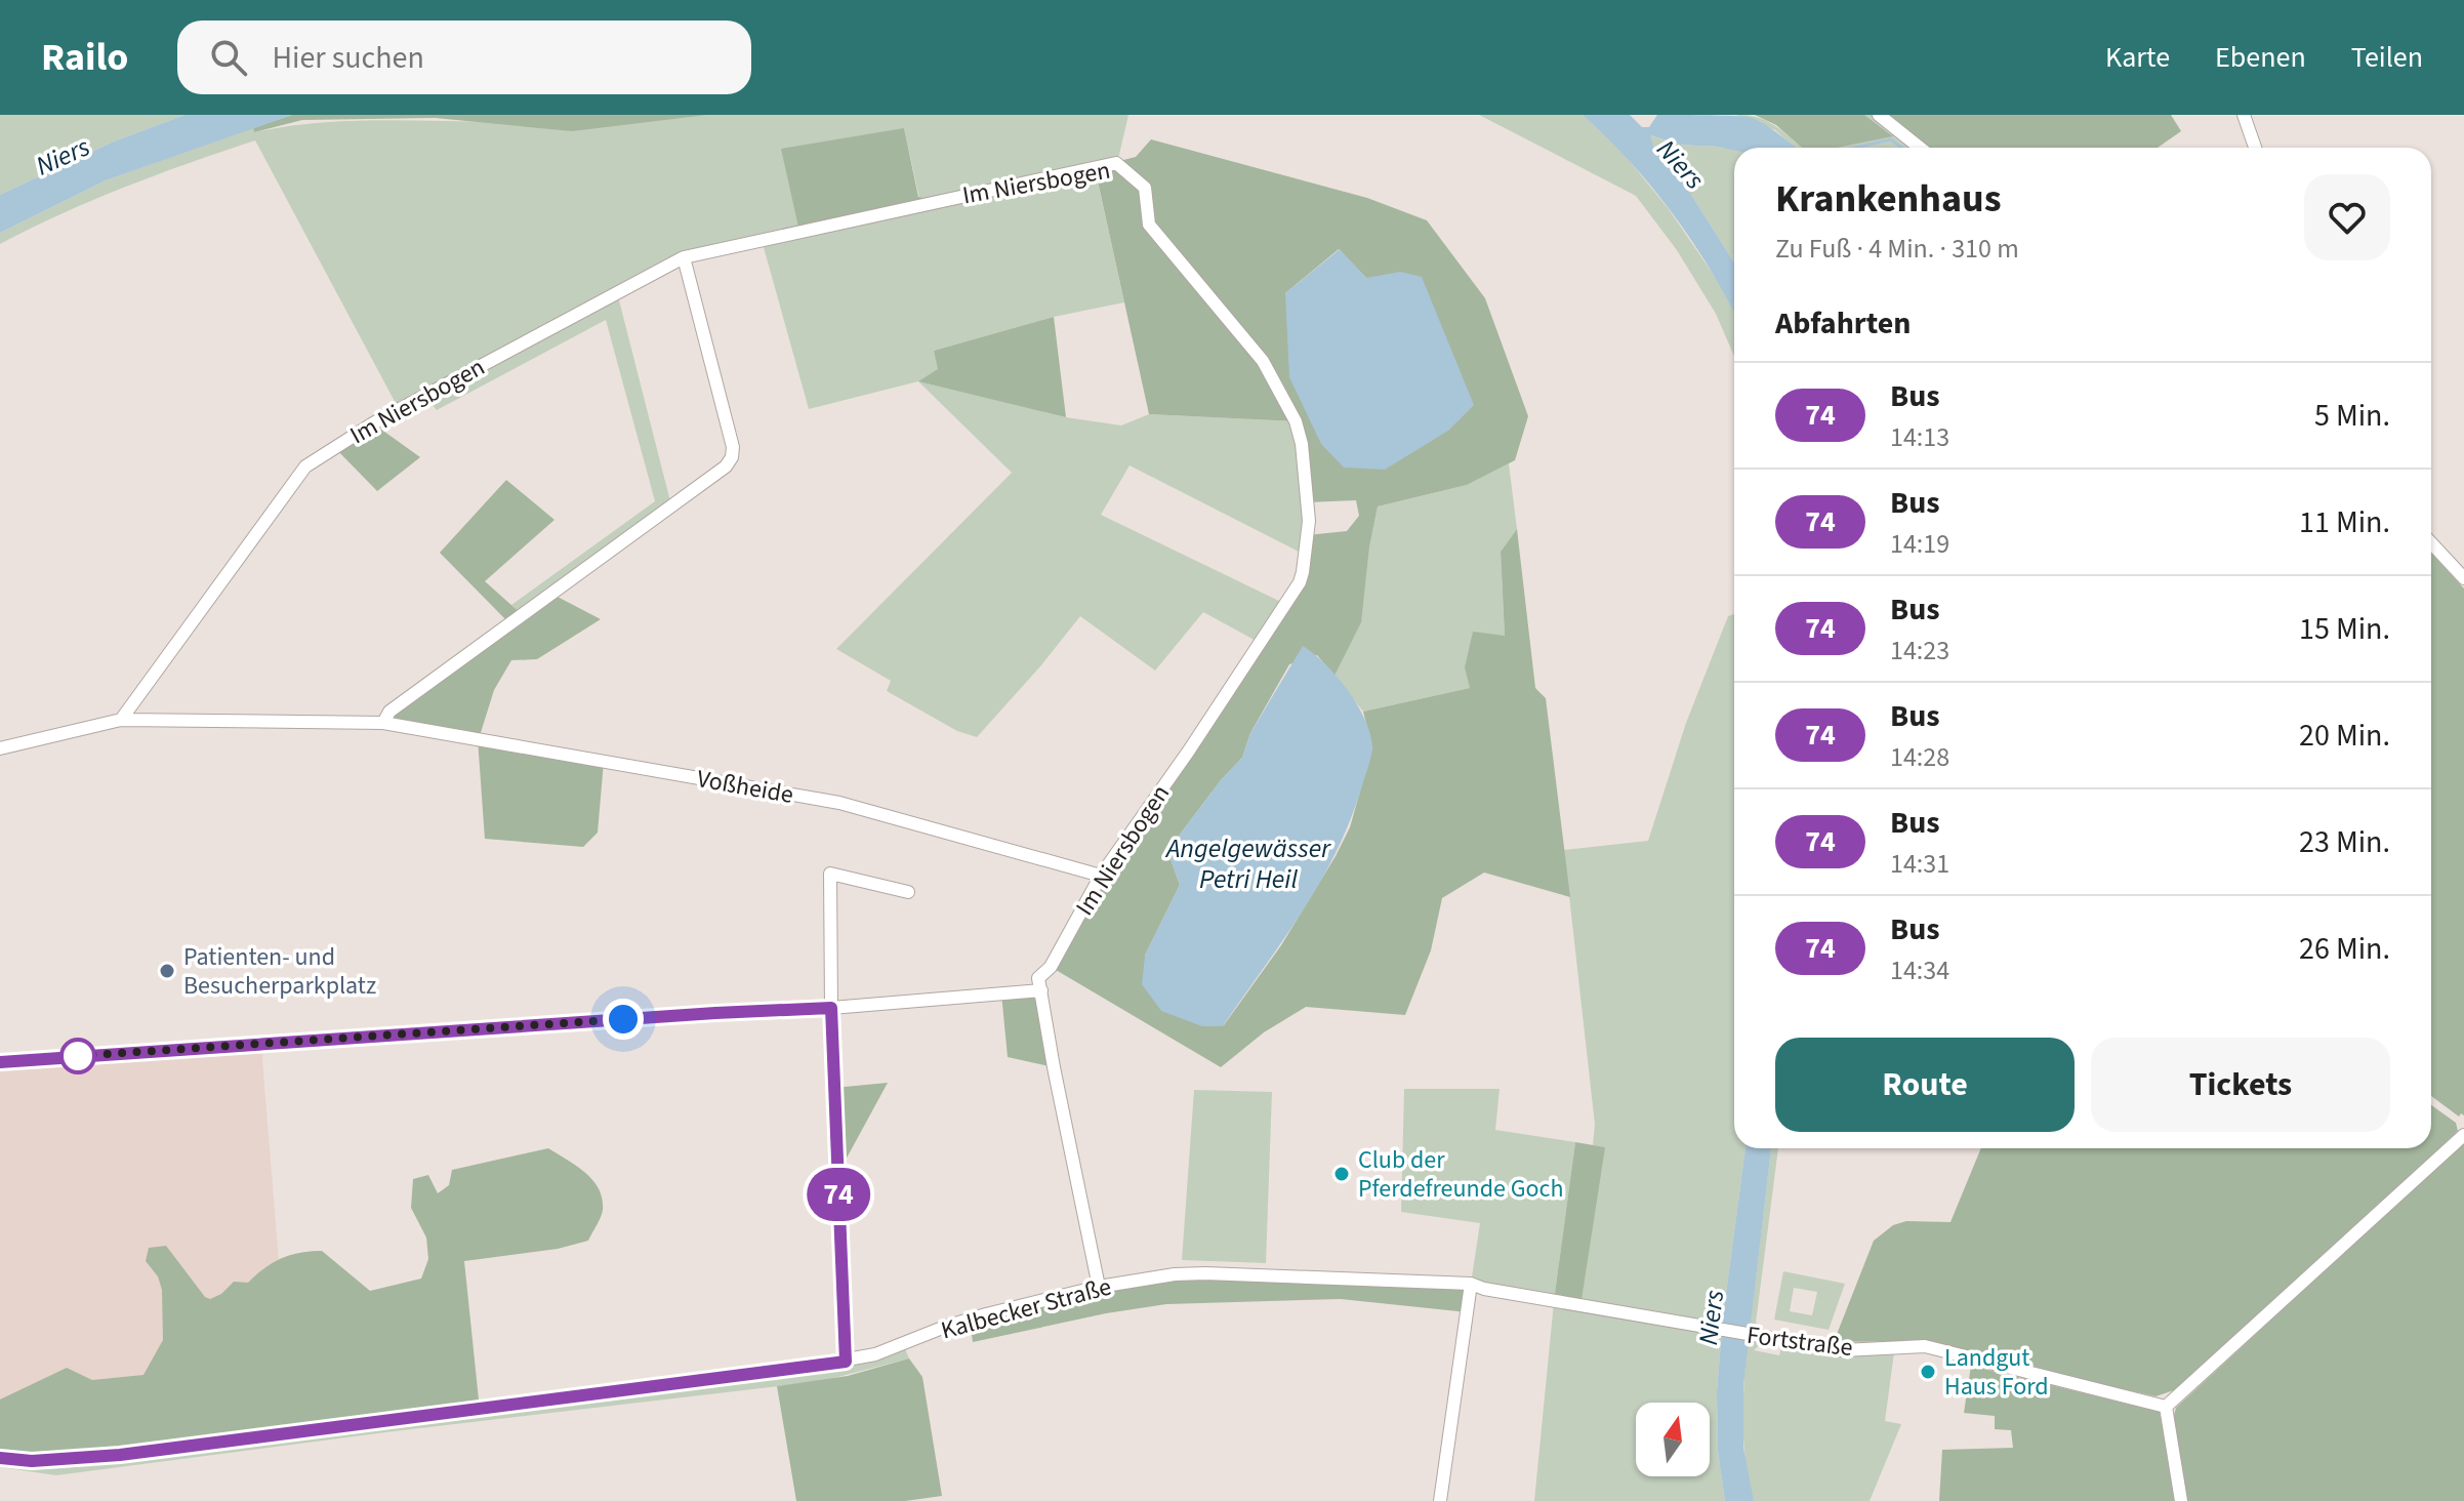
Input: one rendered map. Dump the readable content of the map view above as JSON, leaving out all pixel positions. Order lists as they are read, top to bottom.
{
  "streets": {
    "street": [
      "Im Niersbogen",
      "Voßheide",
      "Kalbecker Straße",
      "Fortstraße"
    ]
  },
  "crossings": [
    ["Im Niersbogen", "Voßheide"],
    ["Kalbecker Straße", "Fortstraße"]
  ],
  "water": ["Niers", "Angelgewässer Petri Heil"],
  "places": ["Patienten- und Besucherparkplatz", "Club der Pferdefreunde Goch", "Landgut Haus Ford"],
  "lines": ["bus line 74"],
  "north": "top",
  "page": {
    "header": "Railo",
    "search": "Hier suchen",
    "nav": ["Karte", "Ebenen", "Teilen"],
    "on_map": "74",
    "heading": [
      ["Krankenhaus", "Zu Fuß · 4 Min. · 310 m"],
      "Abfahrten"
    ],
    "list": [
      {
        "mark": "74",
        "name": "Bus",
        "note": "14:13",
        "value": "5 Min."
      },
      {
        "mark": "74",
        "name": "Bus",
        "note": "14:19",
        "value": "11 Min."
      },
      {
        "mark": "74",
        "name": "Bus",
        "note": "14:23",
        "value": "15 Min."
      },
      {
        "mark": "74",
        "name": "Bus",
        "note": "14:28",
        "value": "20 Min."
      },
      {
        "mark": "74",
        "name": "Bus",
        "note": "14:31",
        "value": "23 Min."
      },
      {
        "mark": "74",
        "name": "Bus",
        "note": "14:34",
        "value": "26 Min."
      }
    ],
    "buttons": ["Route", "Tickets"]
  }
}
